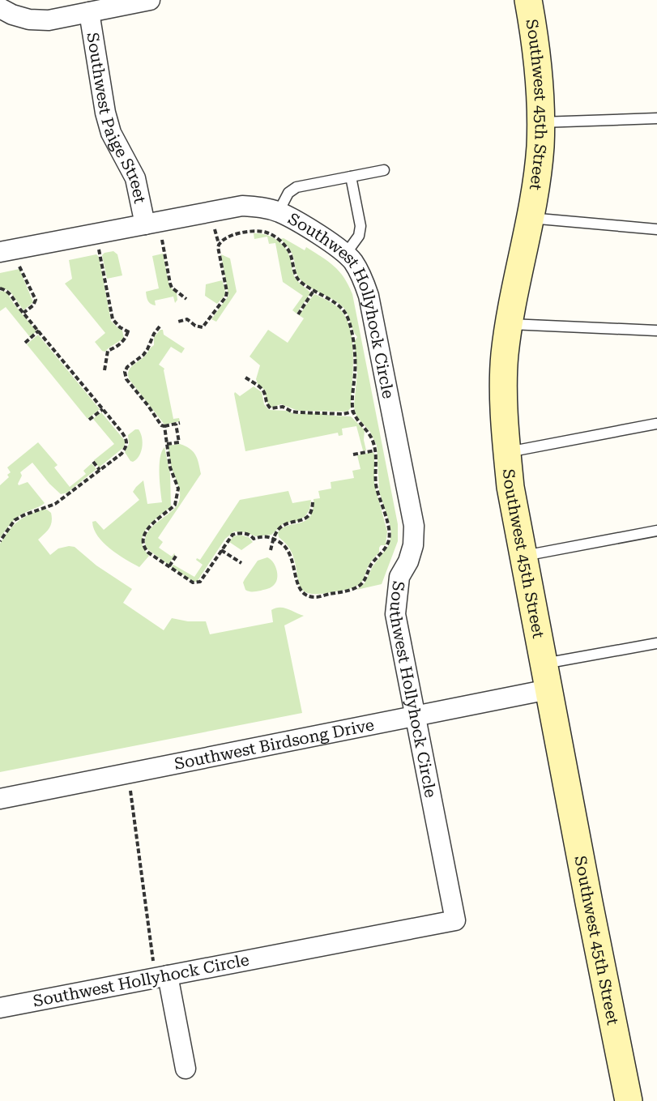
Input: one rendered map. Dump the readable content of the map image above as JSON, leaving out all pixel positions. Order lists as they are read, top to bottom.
{
  "streets": {
    "street": [
      "Southwest 45th Street",
      "Southwest Paige Street",
      "Southwest Hollyhock Circle",
      "Southwest Birdsong Drive"
    ]
  },
  "crossings": [
    ["Southwest 45th Street", "Southwest Birdsong Drive"],
    ["Southwest Paige Street", "Southwest Hollyhock Circle"],
    ["Southwest Hollyhock Circle", "Southwest Birdsong Drive"]
  ]
}
